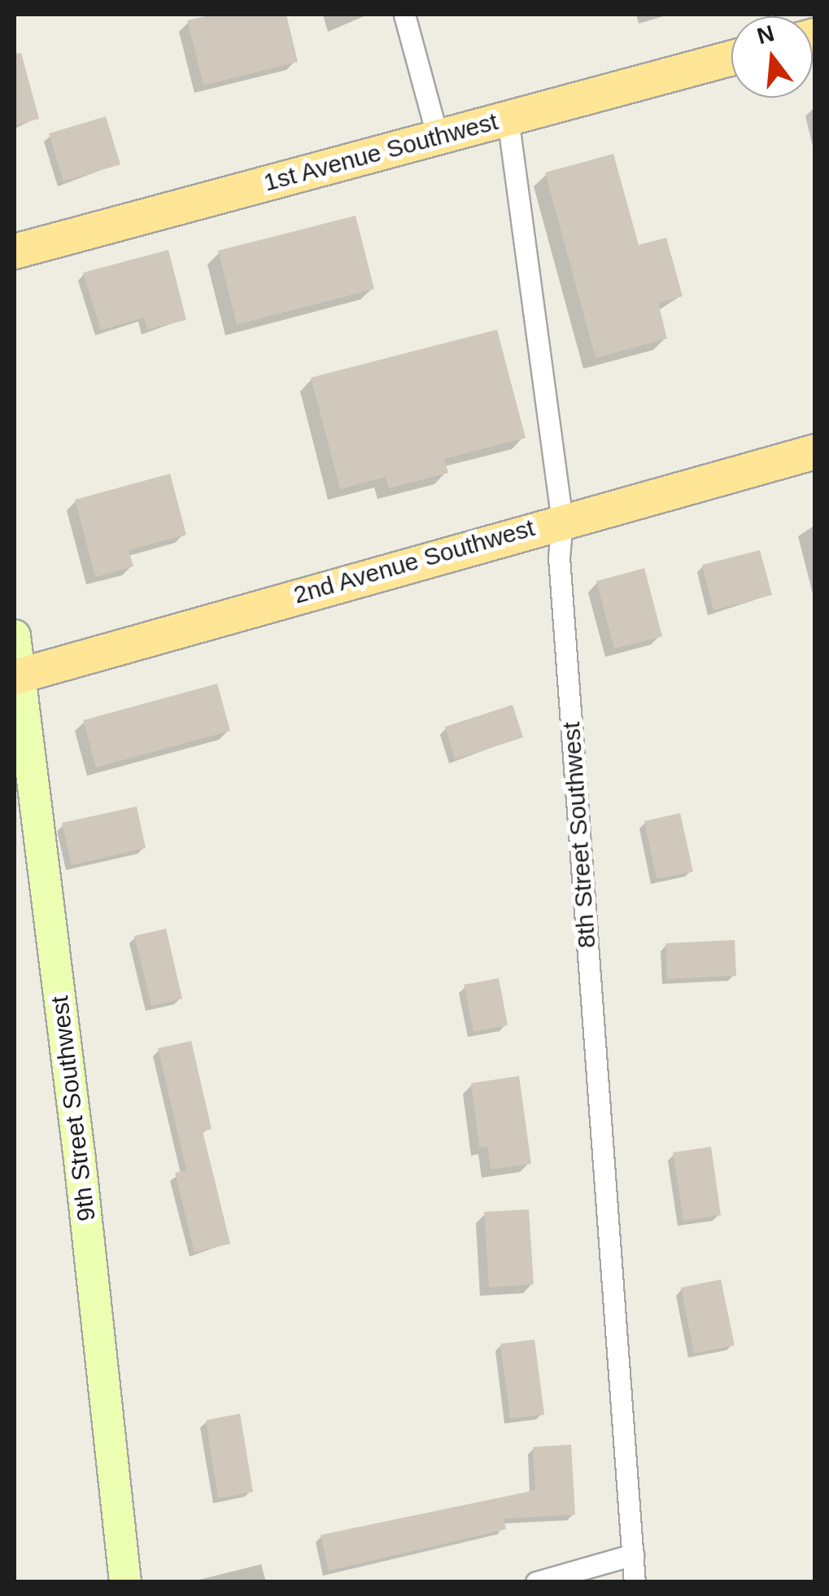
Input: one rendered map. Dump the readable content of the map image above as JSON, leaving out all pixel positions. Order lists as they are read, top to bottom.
{
  "streets": {
    "main road": ["1st Avenue Southwest", "2nd Avenue Southwest"],
    "street": ["8th Street Southwest", "9th Street Southwest"]
  },
  "crossings": [
    ["1st Avenue Southwest", "8th Street Southwest"],
    ["2nd Avenue Southwest", "8th Street Southwest"],
    ["2nd Avenue Southwest", "9th Street Southwest"]
  ],
  "north": "top"
}
